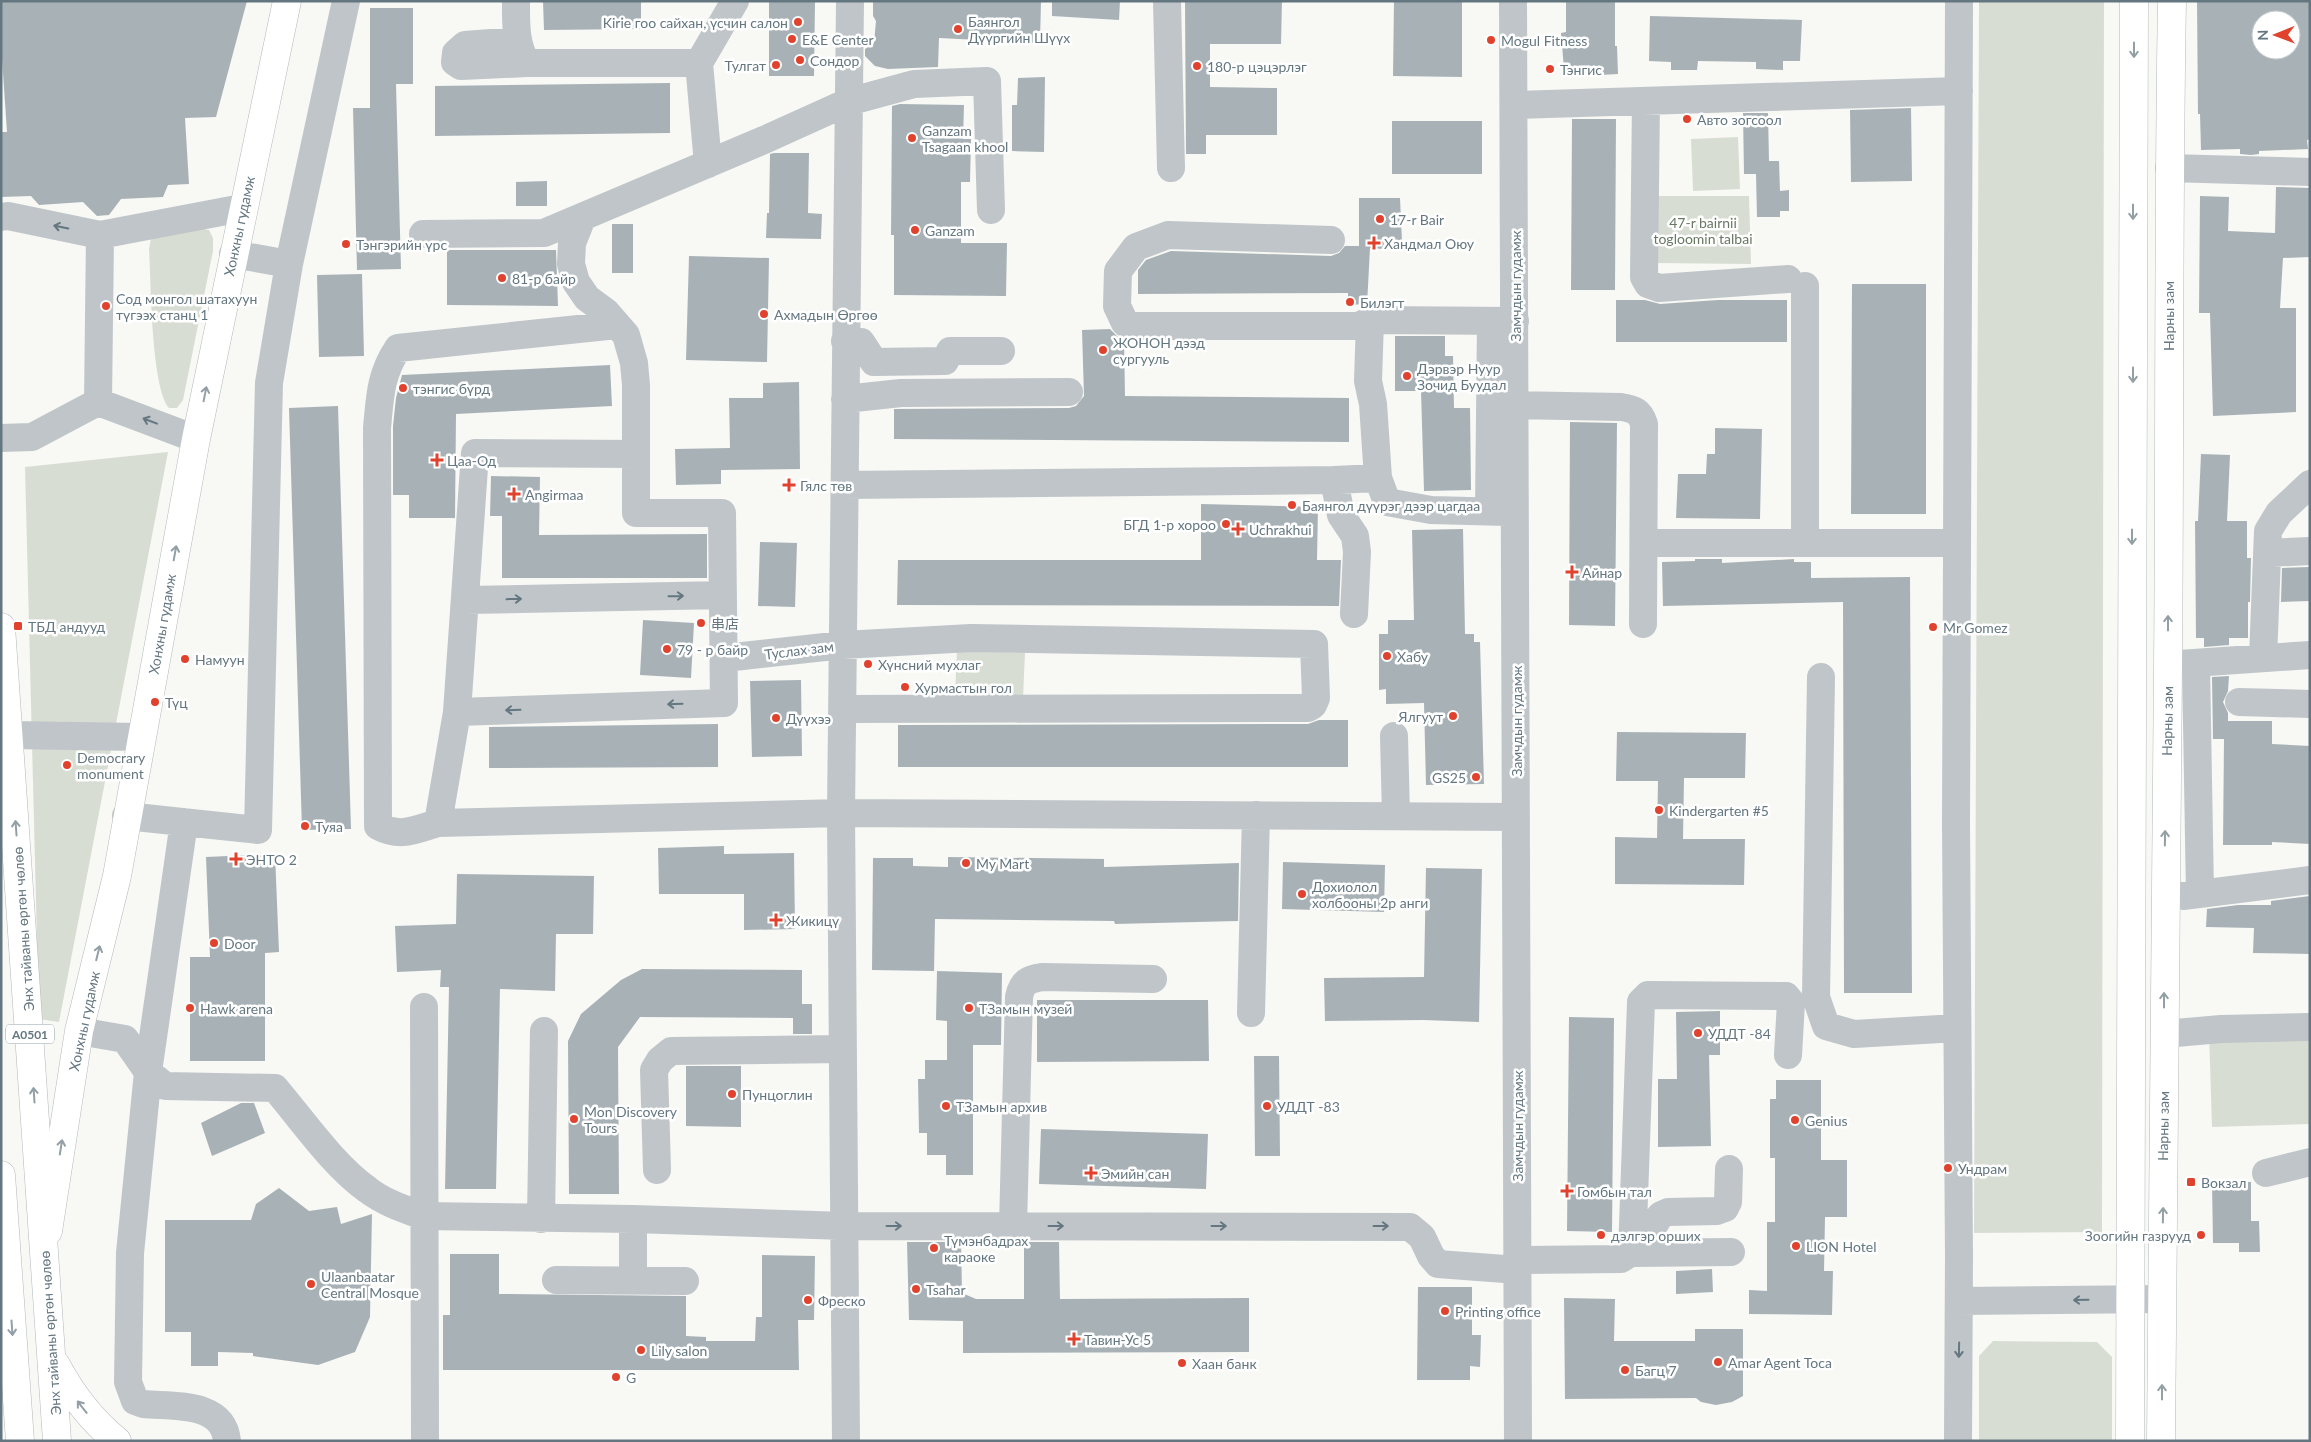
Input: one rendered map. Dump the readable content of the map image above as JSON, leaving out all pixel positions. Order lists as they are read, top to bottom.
{
  "streets": {
    "main road": [
      "Хонхны гудамж",
      "Нарны зам",
      "Энх тайваны өргөн чөлөө",
      "A0501"
    ],
    "street": ["Замчдын гудамж", "Туслах зам"]
  },
  "crossings": [
    ["Хонхны гудамж", "Энх тайваны өргөн чөлөө"]
  ],
  "one_way": ["Хонхны гудамж", "Энх тайваны өргөн чөлөө"],
  "parks": ["47-r bairnii togloomin talbai"],
  "places": {
    "other": [
      "Kirie гоо сайхан, үсчин салон",
      "Баянгол Дүүргийн Шүүх",
      "E&E Center",
      "Mogul Fitness",
      "Сондор",
      "Тулгат",
      "180-р цэцэрлэг",
      "Тэнгис",
      "Авто зогсоол",
      "Ganzam Tsagaan khool",
      "17-r Bair",
      "Ganzam",
      "Тэнгэрийн үрс",
      "81-р байр",
      "Билэгт",
      "Сод монгол шатахуун түгээх станц 1",
      "Ахмадын Өргөө",
      "ЖОНОН дээд сургууль",
      "Дэрвэр Нуур Зочид Буудал",
      "тэнгис бүрд",
      "Баянгол дүүрэг дээр цагдаа",
      "БГД 1-р хороо",
      "串店",
      "Mr Gomez",
      "79 - р байр",
      "Хабу",
      "Намуун",
      "Хүнсний мухлаг",
      "Хурмастын гол",
      "Түц",
      "Ялгуут",
      "Дүүхээ",
      "Democrary monument",
      "GS25",
      "Kindergarten #5",
      "Туяа",
      "My Mart",
      "Дохиолол холбооны 2р анги",
      "Door",
      "Hawk arena",
      "ТЗамын музей",
      "УДДТ -84",
      "Пунцоглин",
      "ТЗамын архив",
      "УДДТ -83",
      "Mon Discovery Tours",
      "Genius",
      "Ундрам",
      "дэлгэр орших",
      "Зоогийн газрууд",
      "LION Hotel",
      "Түмэнбадрах караоке",
      "Ulaanbaatar Central Mosque",
      "Tsahar",
      "Фреско",
      "Printing office",
      "Lily salon",
      "Amar Agent Toca",
      "Хаан банк",
      "Багц 7",
      "G"
    ],
    "health": [
      "Хандмал Оюу",
      "Цаа-Од",
      "Гялс төв",
      "Angirmaa",
      "Uchrakhui",
      "Айнар",
      "ЭНТО 2",
      "Жикицү",
      "Эмийн сан",
      "Гомбын тал",
      "Тавин-Ус 5"
    ],
    "transit": ["ТБД андууд", "Вокзал"]
  },
  "north": "left"
}
